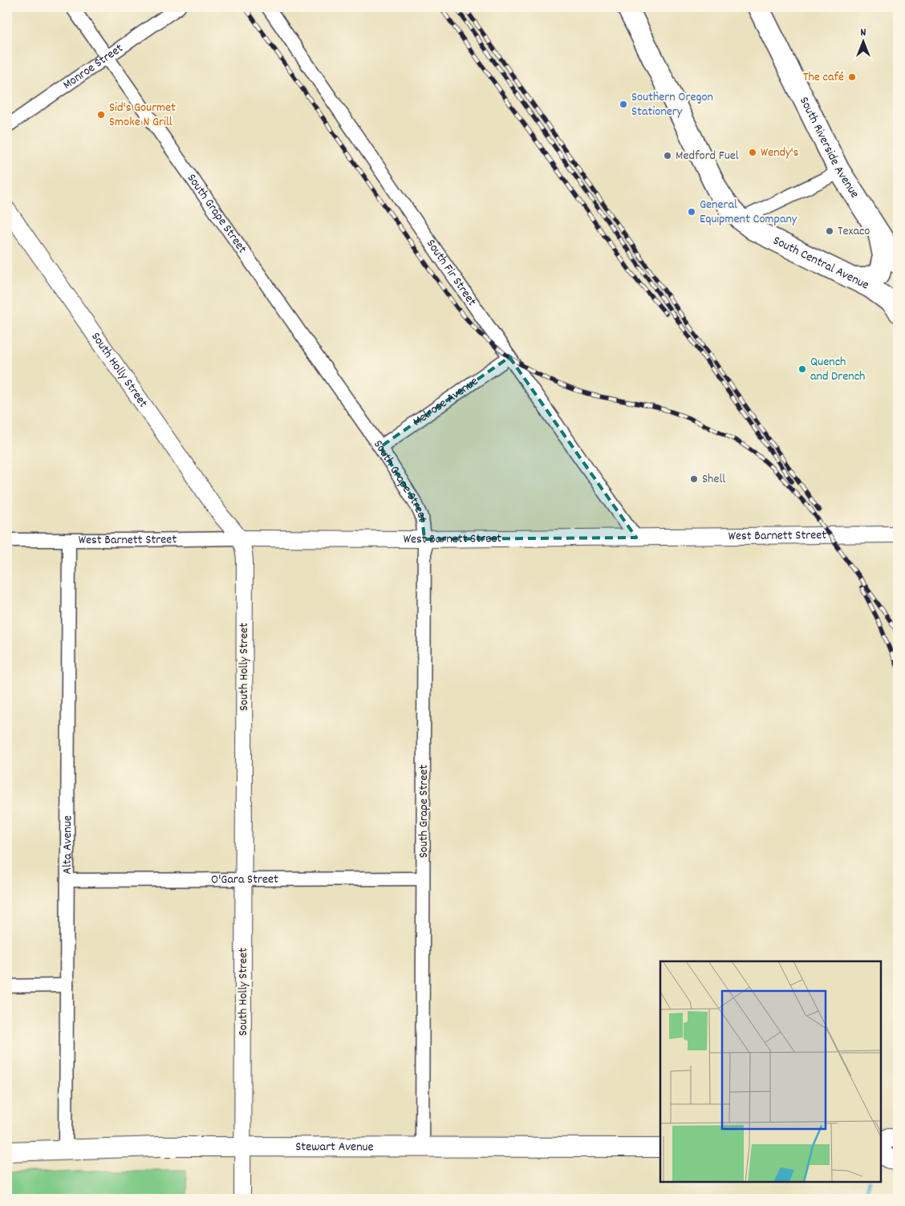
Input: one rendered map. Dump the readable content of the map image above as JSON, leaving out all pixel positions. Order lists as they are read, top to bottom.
{
  "streets": {
    "main road": ["South Riverside Avenue", "South Central Avenue", "Stewart Avenue"],
    "street": [
      "Monroe Street",
      "South Grape Street",
      "South Fir Street",
      "South Holly Street",
      "Melrose Avenue",
      "West Barnett Street",
      "Alta Avenue",
      "O'Gara Street"
    ]
  },
  "crossings": [
    ["Monroe Street", "South Grape Street"],
    ["South Grape Street", "Melrose Avenue"],
    ["South Grape Street", "West Barnett Street"],
    ["South Grape Street", "O'Gara Street"],
    ["South Grape Street", "Stewart Avenue"],
    ["South Fir Street", "Melrose Avenue"],
    ["South Fir Street", "West Barnett Street"],
    ["South Holly Street", "West Barnett Street"],
    ["South Holly Street", "O'Gara Street"],
    ["South Holly Street", "Stewart Avenue"],
    ["West Barnett Street", "Alta Avenue"],
    ["Alta Avenue", "O'Gara Street"],
    ["Alta Avenue", "Stewart Avenue"]
  ],
  "places": [
    "The café",
    "Southern Oregon Stationery",
    "Sid's Gourmet Smoke N Grill",
    "Wendy's",
    "Medford Fuel",
    "General Equipment Company",
    "Texaco",
    "Quench and Drench",
    "Shell"
  ],
  "north": "top"
}
